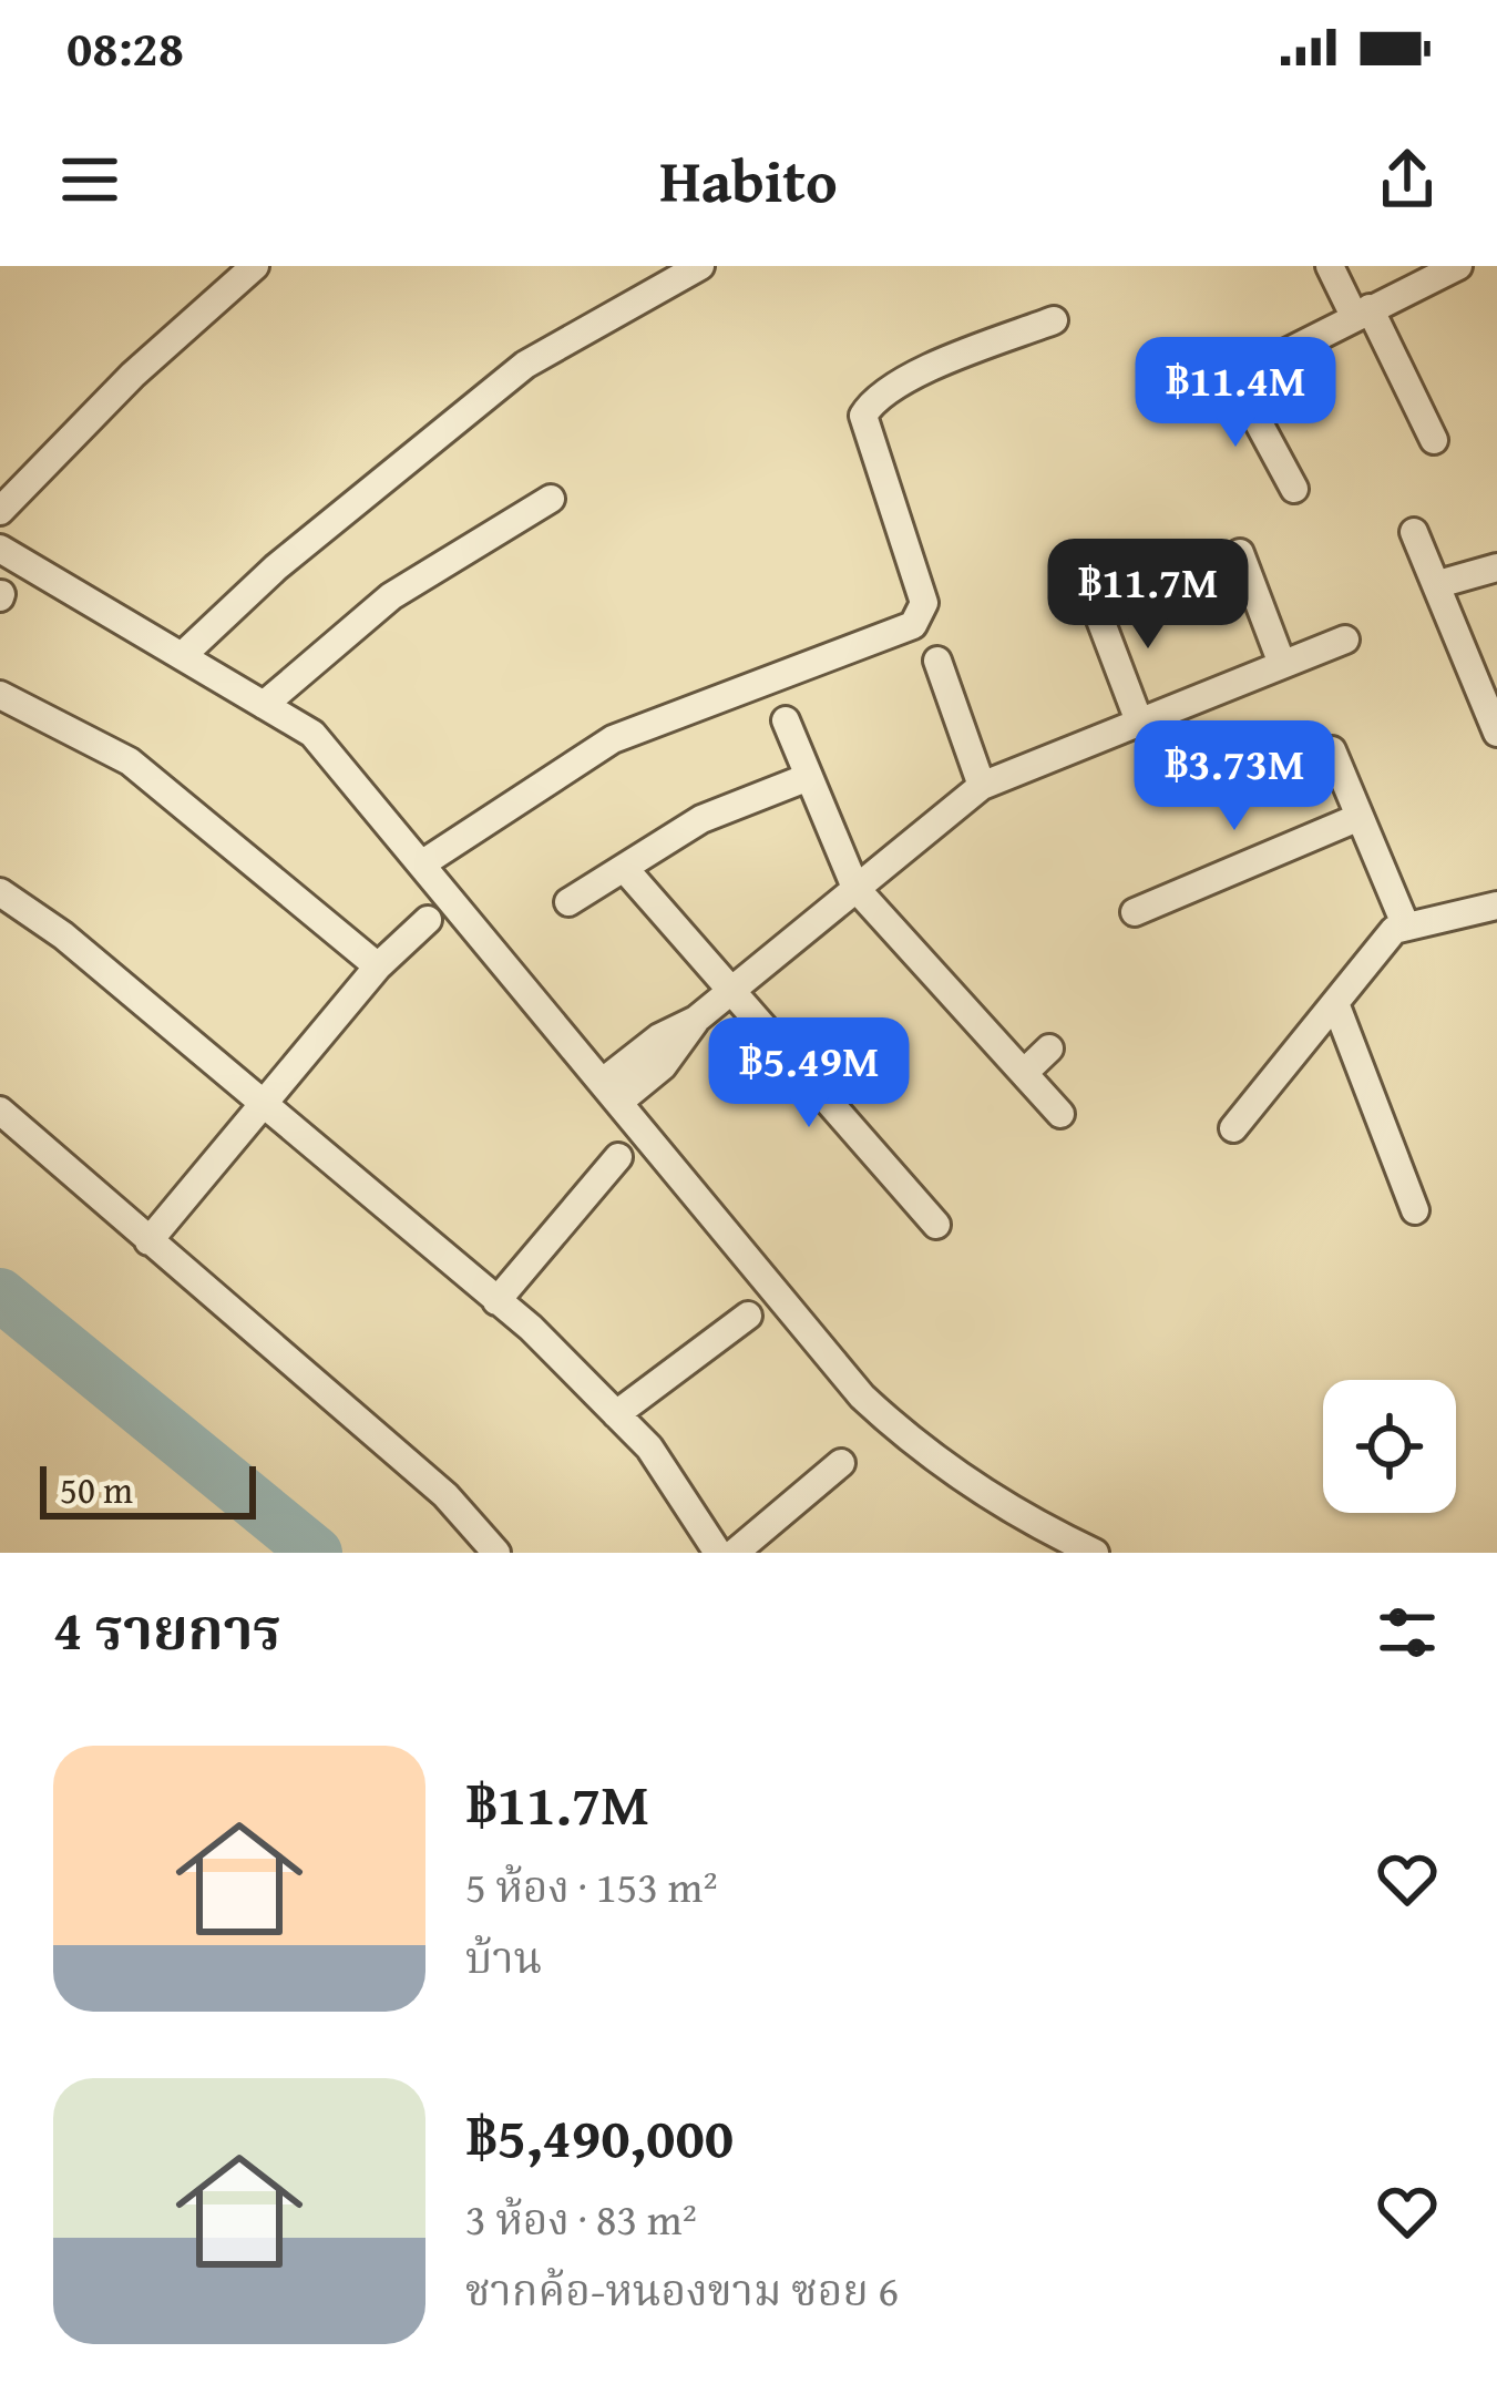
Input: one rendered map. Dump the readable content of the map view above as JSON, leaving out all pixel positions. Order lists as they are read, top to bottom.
{
  "scale_bar": "50 m",
  "page": {
    "status": "08:28",
    "header": "Habito",
    "price": [
      "฿11.4M",
      "฿11.7M",
      "฿3.73M",
      "฿5.49M"
    ],
    "scale": "50 m",
    "heading": "4 รายการ",
    "list": [
      {
        "name": "฿11.7M",
        "note": "5 ห้อง · 153 m² · บ้าน"
      },
      {
        "name": "฿5,490,000",
        "note": "3 ห้อง · 83 m² · ชากค้อ-หนองขาม ซอย 6"
      }
    ]
  }
}
